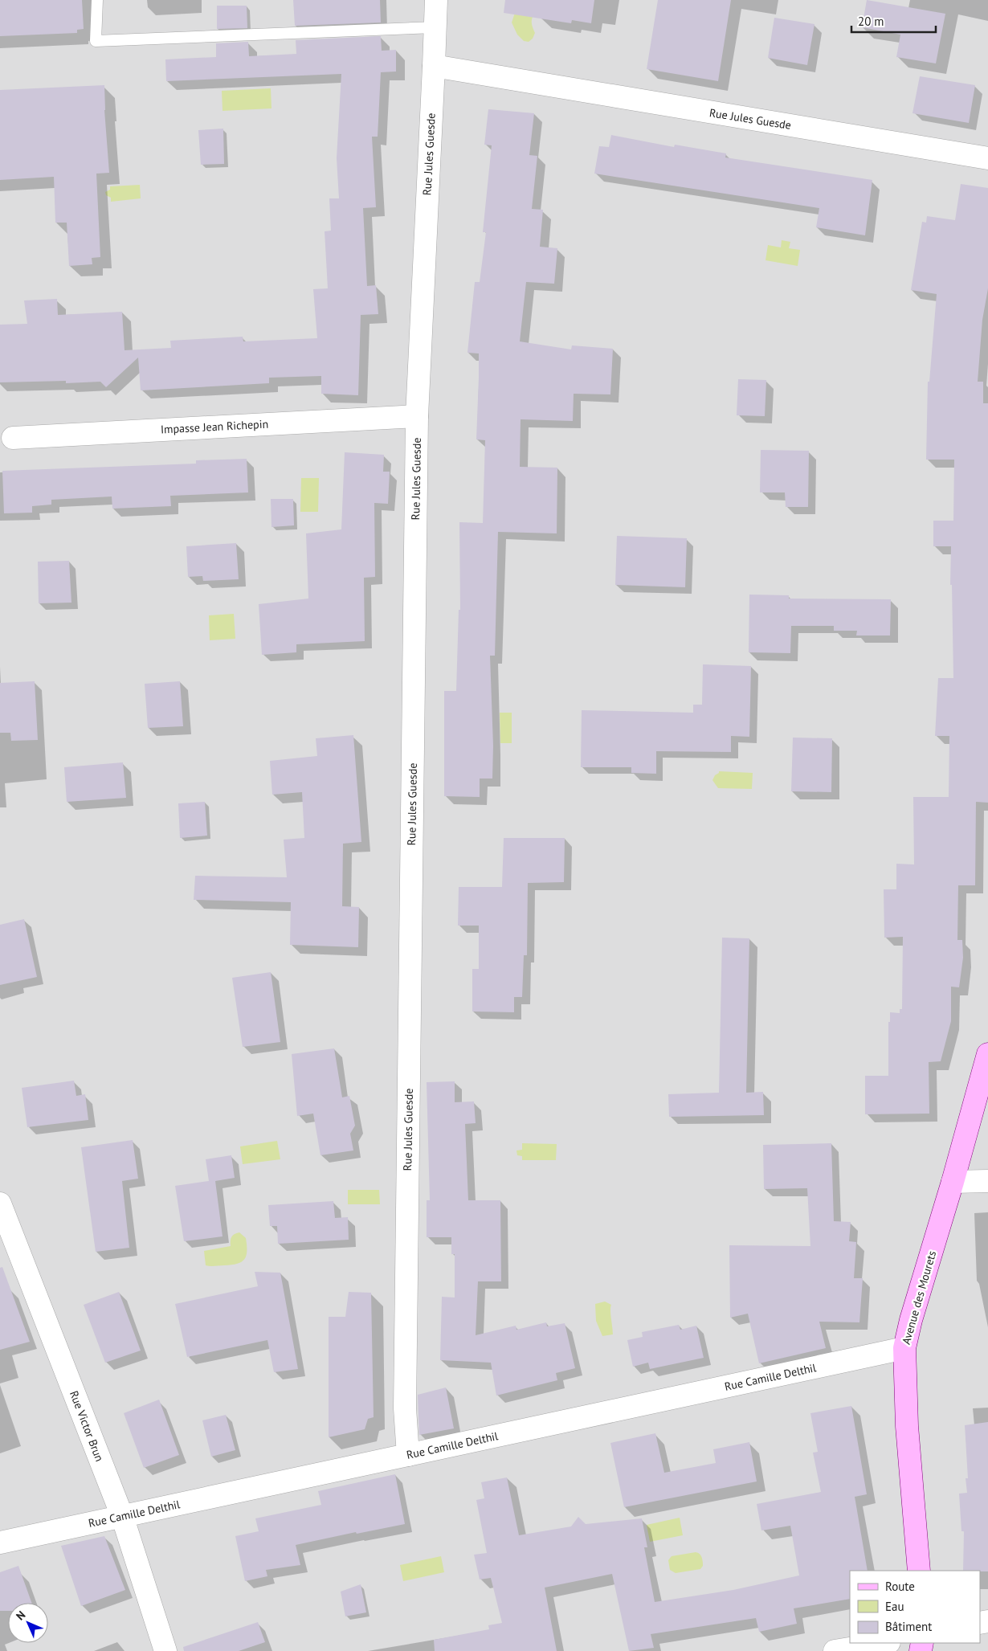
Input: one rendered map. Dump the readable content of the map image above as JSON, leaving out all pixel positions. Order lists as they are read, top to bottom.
{
  "streets": {
    "main road": ["Avenue des Mourets"],
    "street": [
      "Rue Jules Guesde",
      "Impasse Jean Richepin",
      "Rue Camille Delthil",
      "Rue Victor Brun"
    ]
  },
  "crossings": [
    ["Rue Jules Guesde", "Impasse Jean Richepin"],
    ["Rue Jules Guesde", "Rue Camille Delthil"],
    ["Avenue des Mourets", "Rue Camille Delthil"],
    ["Rue Camille Delthil", "Rue Victor Brun"]
  ],
  "legend": ["Route", "Eau", "Bâtiment"],
  "scale_bar": "20 m",
  "north": "top left"
}
